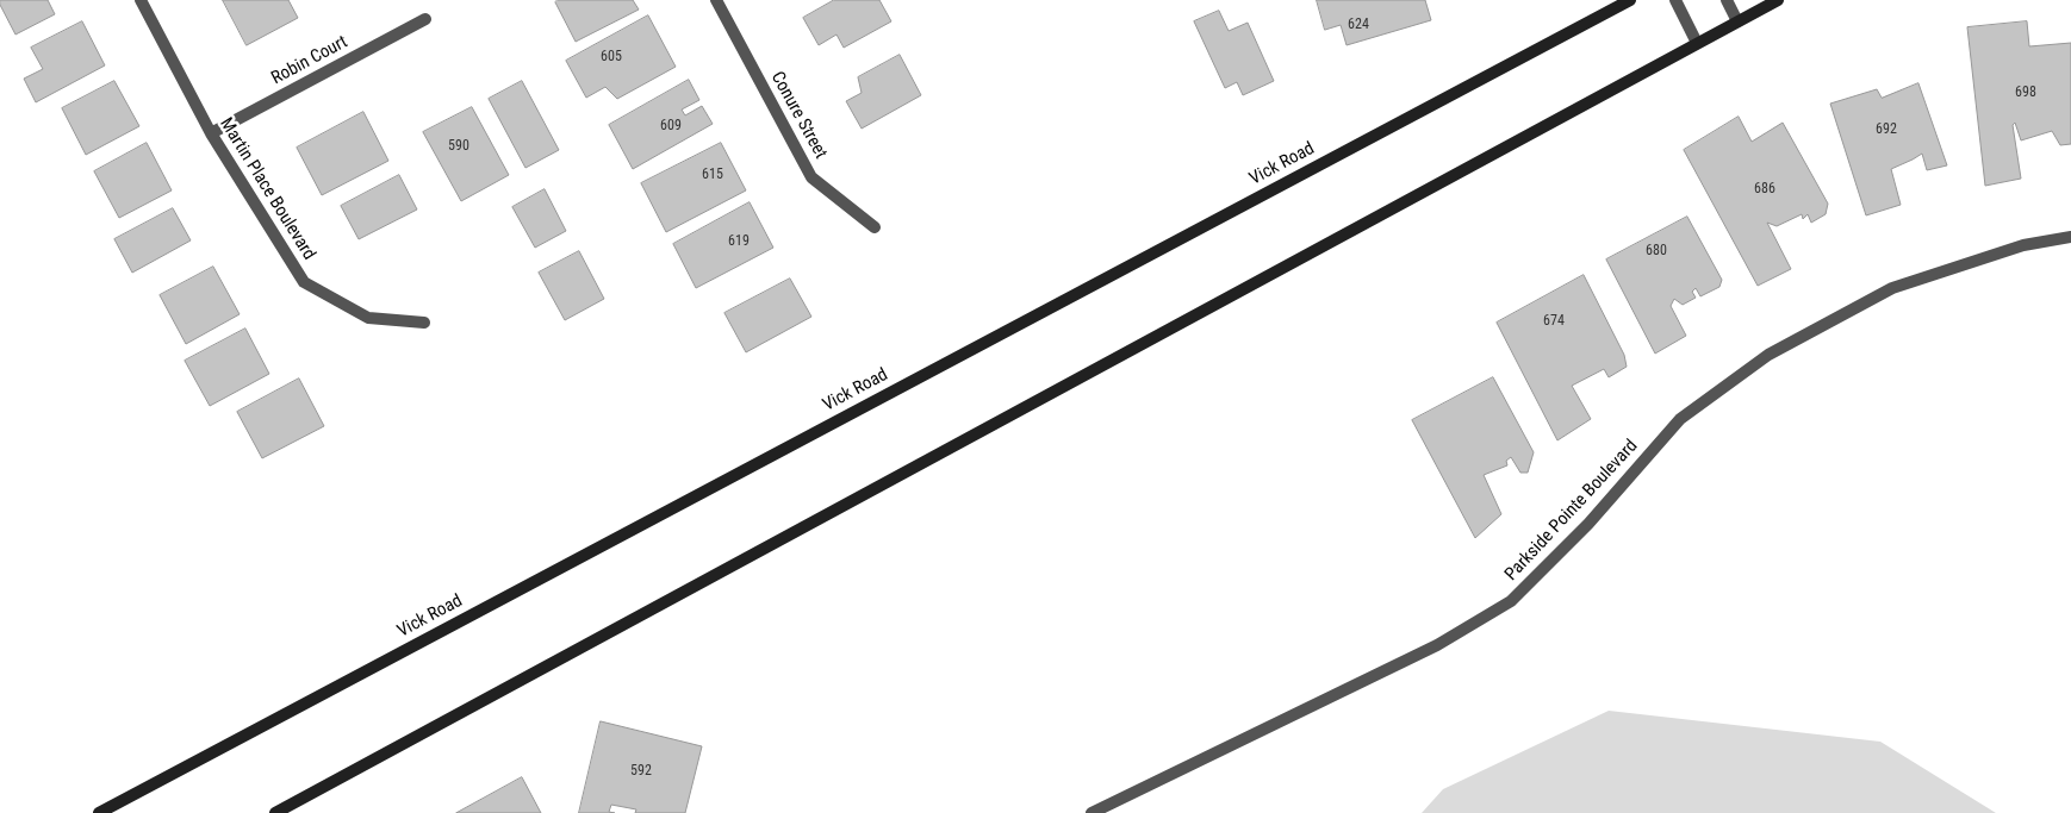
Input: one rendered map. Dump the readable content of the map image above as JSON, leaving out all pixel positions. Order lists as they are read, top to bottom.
{
  "streets": {
    "street": [
      "Robin Court",
      "Conure Street",
      "Vick Road",
      "Martin Place Boulevard",
      "Parkside Pointe Boulevard"
    ]
  },
  "crossings": [
    ["Robin Court", "Martin Place Boulevard"]
  ],
  "house_numbers": [
    "624",
    "605",
    "698",
    "609",
    "692",
    "590",
    "615",
    "686",
    "619",
    "680",
    "674",
    "592"
  ]
}
